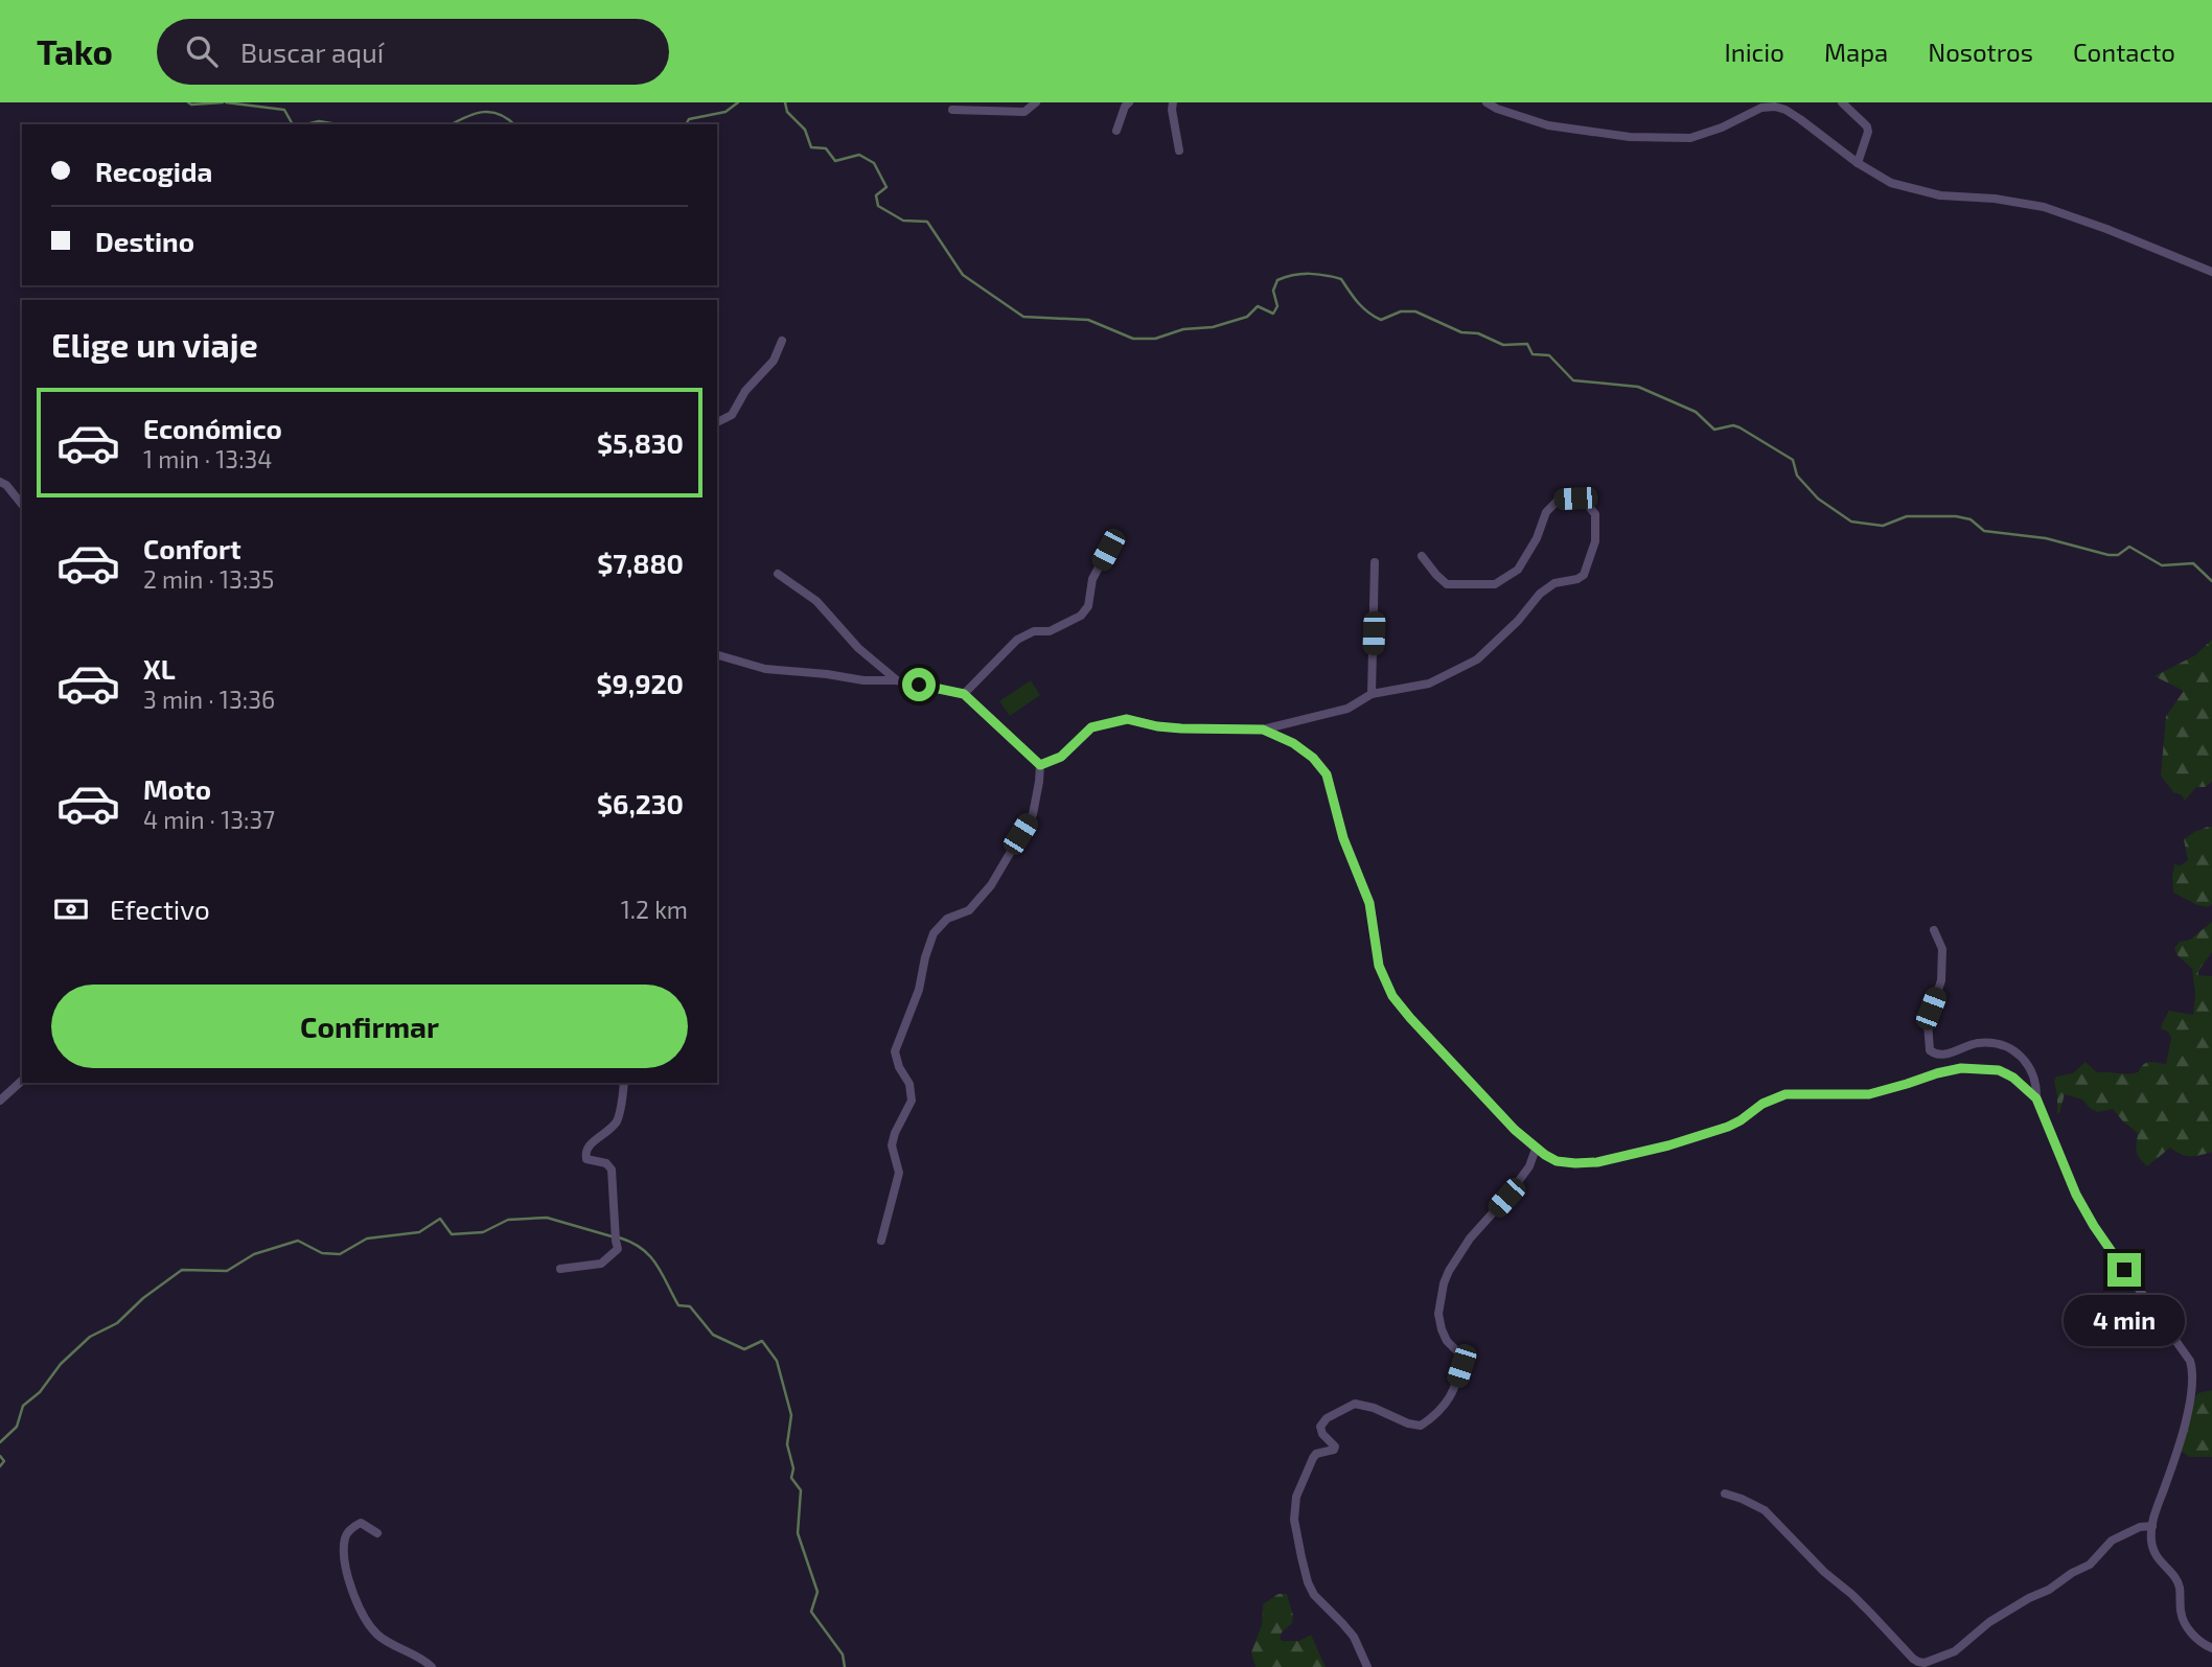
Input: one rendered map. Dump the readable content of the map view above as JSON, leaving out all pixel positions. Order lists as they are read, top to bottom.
{
  "page": {
    "header": "Tako",
    "search": "Buscar aquí",
    "nav": [
      "Inicio",
      "Mapa",
      "Nosotros",
      "Contacto"
    ],
    "banner": ["Recogida", "Destino"],
    "heading": "Elige un viaje",
    "list": [
      {
        "name": "Económico",
        "note": "1 min · 13:34",
        "value": "$5,830"
      },
      {
        "name": "Confort",
        "note": "2 min · 13:35",
        "value": "$7,880"
      },
      {
        "name": "XL",
        "note": "3 min · 13:36",
        "value": "$9,920"
      },
      {
        "name": "Moto",
        "note": "4 min · 13:37",
        "value": "$6,230"
      }
    ],
    "pay": ["Efectivo", "1.2 km"],
    "buttons": "Confirmar",
    "bubble": "4 min"
  }
}
